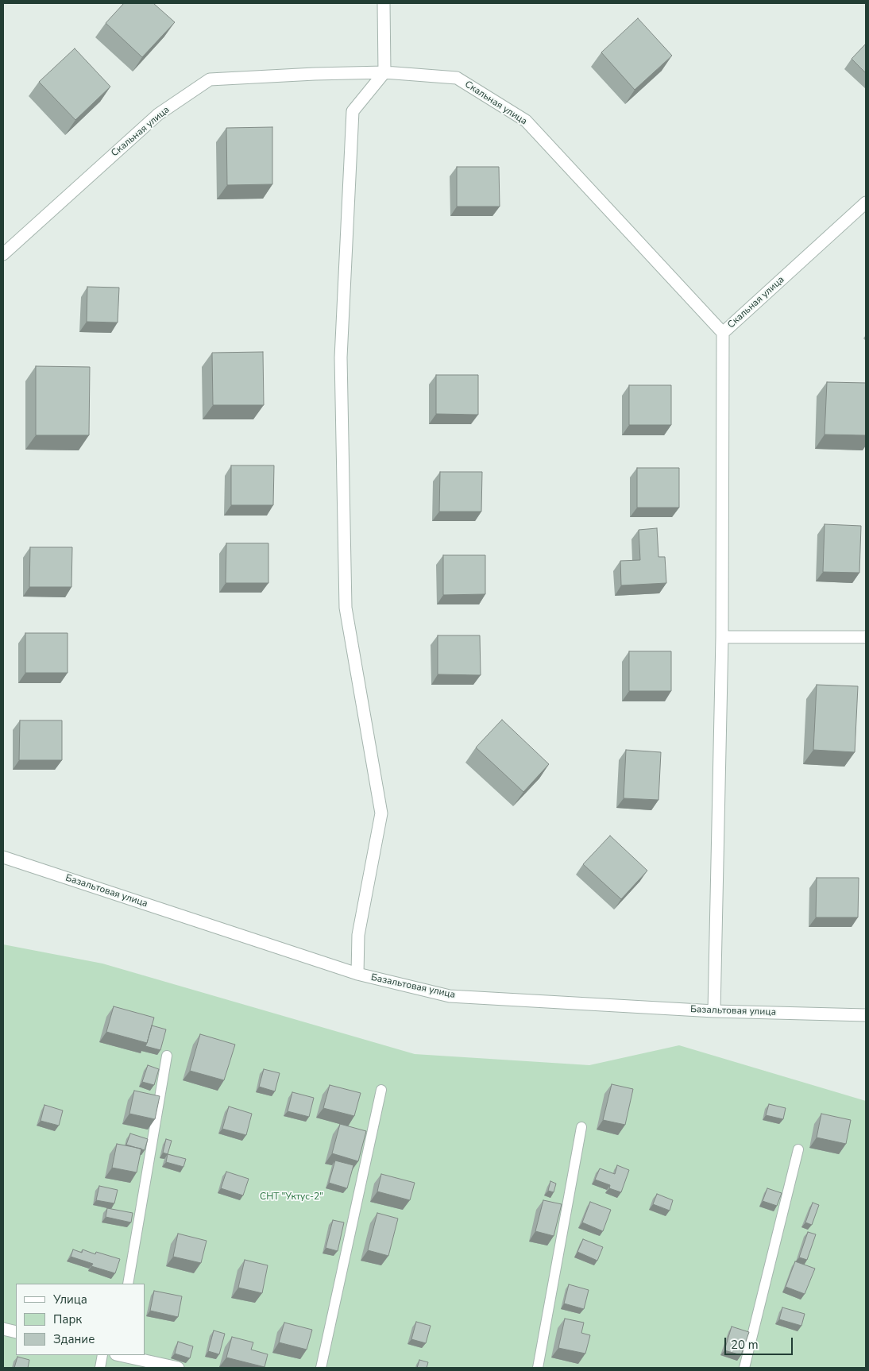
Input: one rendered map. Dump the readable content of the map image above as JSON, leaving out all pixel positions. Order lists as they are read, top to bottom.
{
  "streets": {
    "street": ["Скальная улица", "Базальтовая улица"]
  },
  "parks": ["СНТ \"Уктус-2\""],
  "legend": ["Улица", "Парк", "Здание"],
  "scale_bar": "20 m"
}
